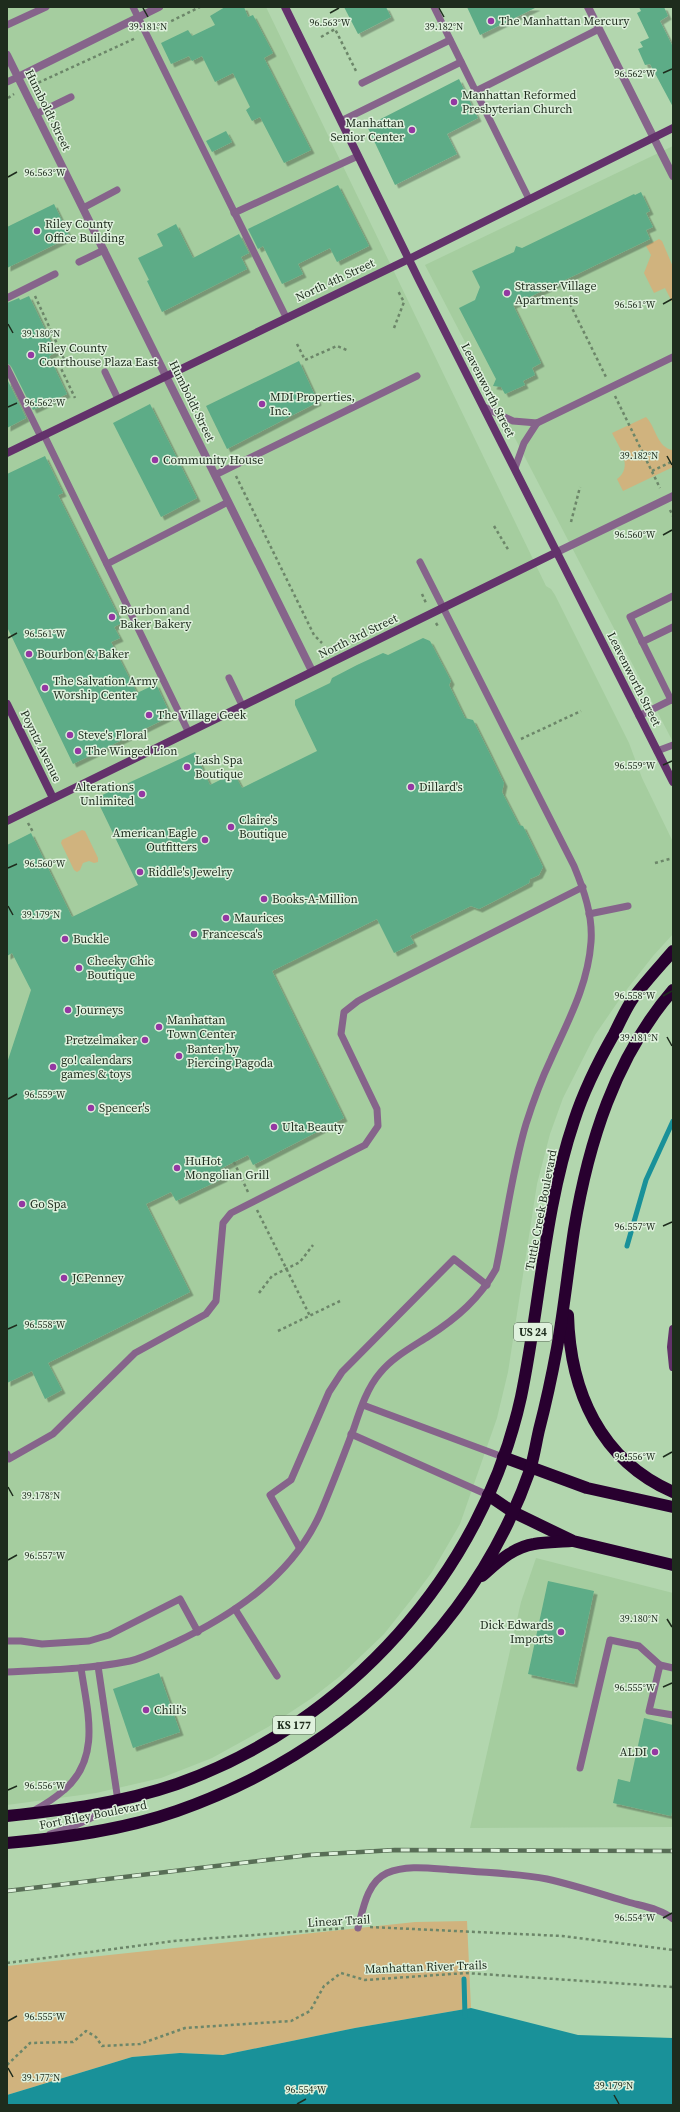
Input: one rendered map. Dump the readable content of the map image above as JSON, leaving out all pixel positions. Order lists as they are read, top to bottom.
{
  "streets": {
    "highway": [
      "Tuttle Creek Boulevard",
      "US 24",
      "KS 177",
      "Fort Riley Boulevard"
    ],
    "main road": [
      "North 4th Street",
      "Leavenworth Street",
      "North 3rd Street",
      "Poyntz Avenue"
    ],
    "street": ["Humboldt Street"],
    "path": ["Linear Trail", "Manhattan River Trails"]
  },
  "crossings": [
    ["Humboldt Street", "North 4th Street"],
    ["Humboldt Street", "North 3rd Street"],
    ["North 4th Street", "Leavenworth Street"],
    ["Leavenworth Street", "North 3rd Street"],
    ["North 3rd Street", "Poyntz Avenue"],
    ["Tuttle Creek Boulevard", "Fort Riley Boulevard"]
  ],
  "places": [
    "The Manhattan Mercury",
    "Manhattan Reformed Presbyterian Church",
    "Manhattan Senior Center",
    "Riley County Office Building",
    "Strasser Village Apartments",
    "Riley County Courthouse Plaza East",
    "MDI Properties, Inc.",
    "Community House",
    "Bourbon and Baker Bakery",
    "Bourbon & Baker",
    "The Salvation Army Worship Center",
    "The Village Geek",
    "Steve's Floral",
    "The Winged Lion",
    "Lash Spa Boutique",
    "Dillard's",
    "Alterations Unlimited",
    "Claire's Boutique",
    "American Eagle Outfitters",
    "Riddle's Jewelry",
    "Books-A-Million",
    "Maurices",
    "Francesca's",
    "Buckle",
    "Cheeky Chic Boutique",
    "Journeys",
    "Manhattan Town Center",
    "Pretzelmaker",
    "Banter by Piercing Pagoda",
    "go! calendars games & toys",
    "Spencer's",
    "Ulta Beauty",
    "HuHot Mongolian Grill",
    "Go Spa",
    "JCPenney",
    "Dick Edwards Imports",
    "Chili's",
    "ALDI"
  ],
  "coordinates": [
    "96.563°W",
    "39.181°N",
    "39.182°N",
    "96.562°W",
    "96.561°W",
    "39.180°N",
    "96.560°W",
    "96.559°W",
    "39.179°N",
    "96.558°W",
    "96.557°W",
    "96.556°W",
    "39.178°N",
    "96.555°W",
    "96.554°W",
    "39.177°N"
  ]
}
